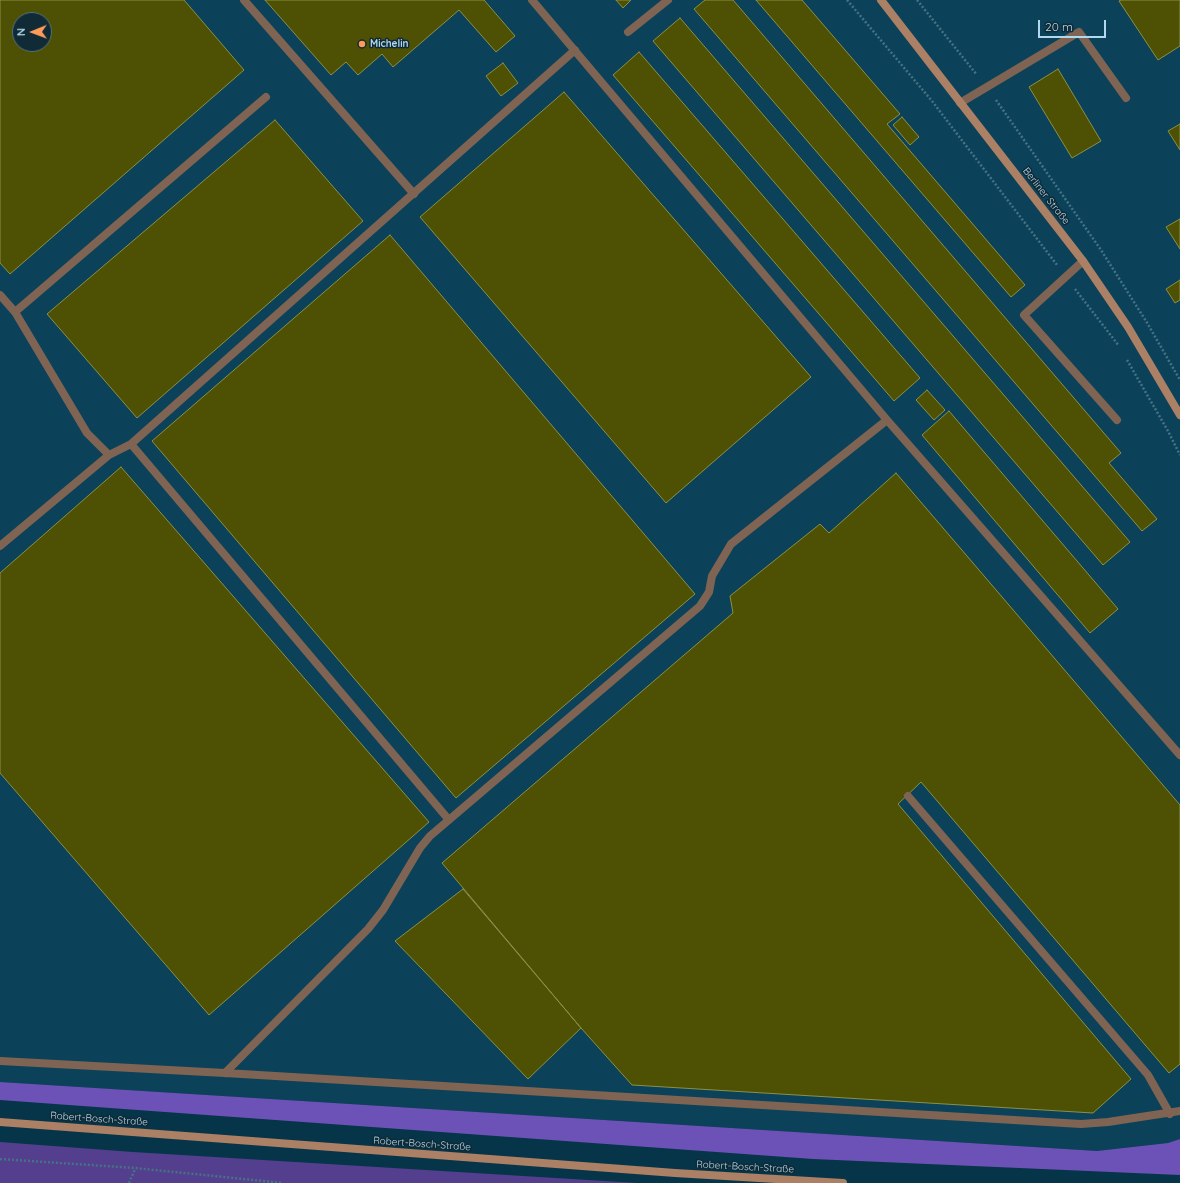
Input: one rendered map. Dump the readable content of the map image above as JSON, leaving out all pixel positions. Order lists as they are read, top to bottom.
{
  "streets": {
    "main road": ["Berliner Straße", "Robert-Bosch-Straße"]
  },
  "places": ["Michelin"],
  "scale_bar": "20 m",
  "north": "left"
}
